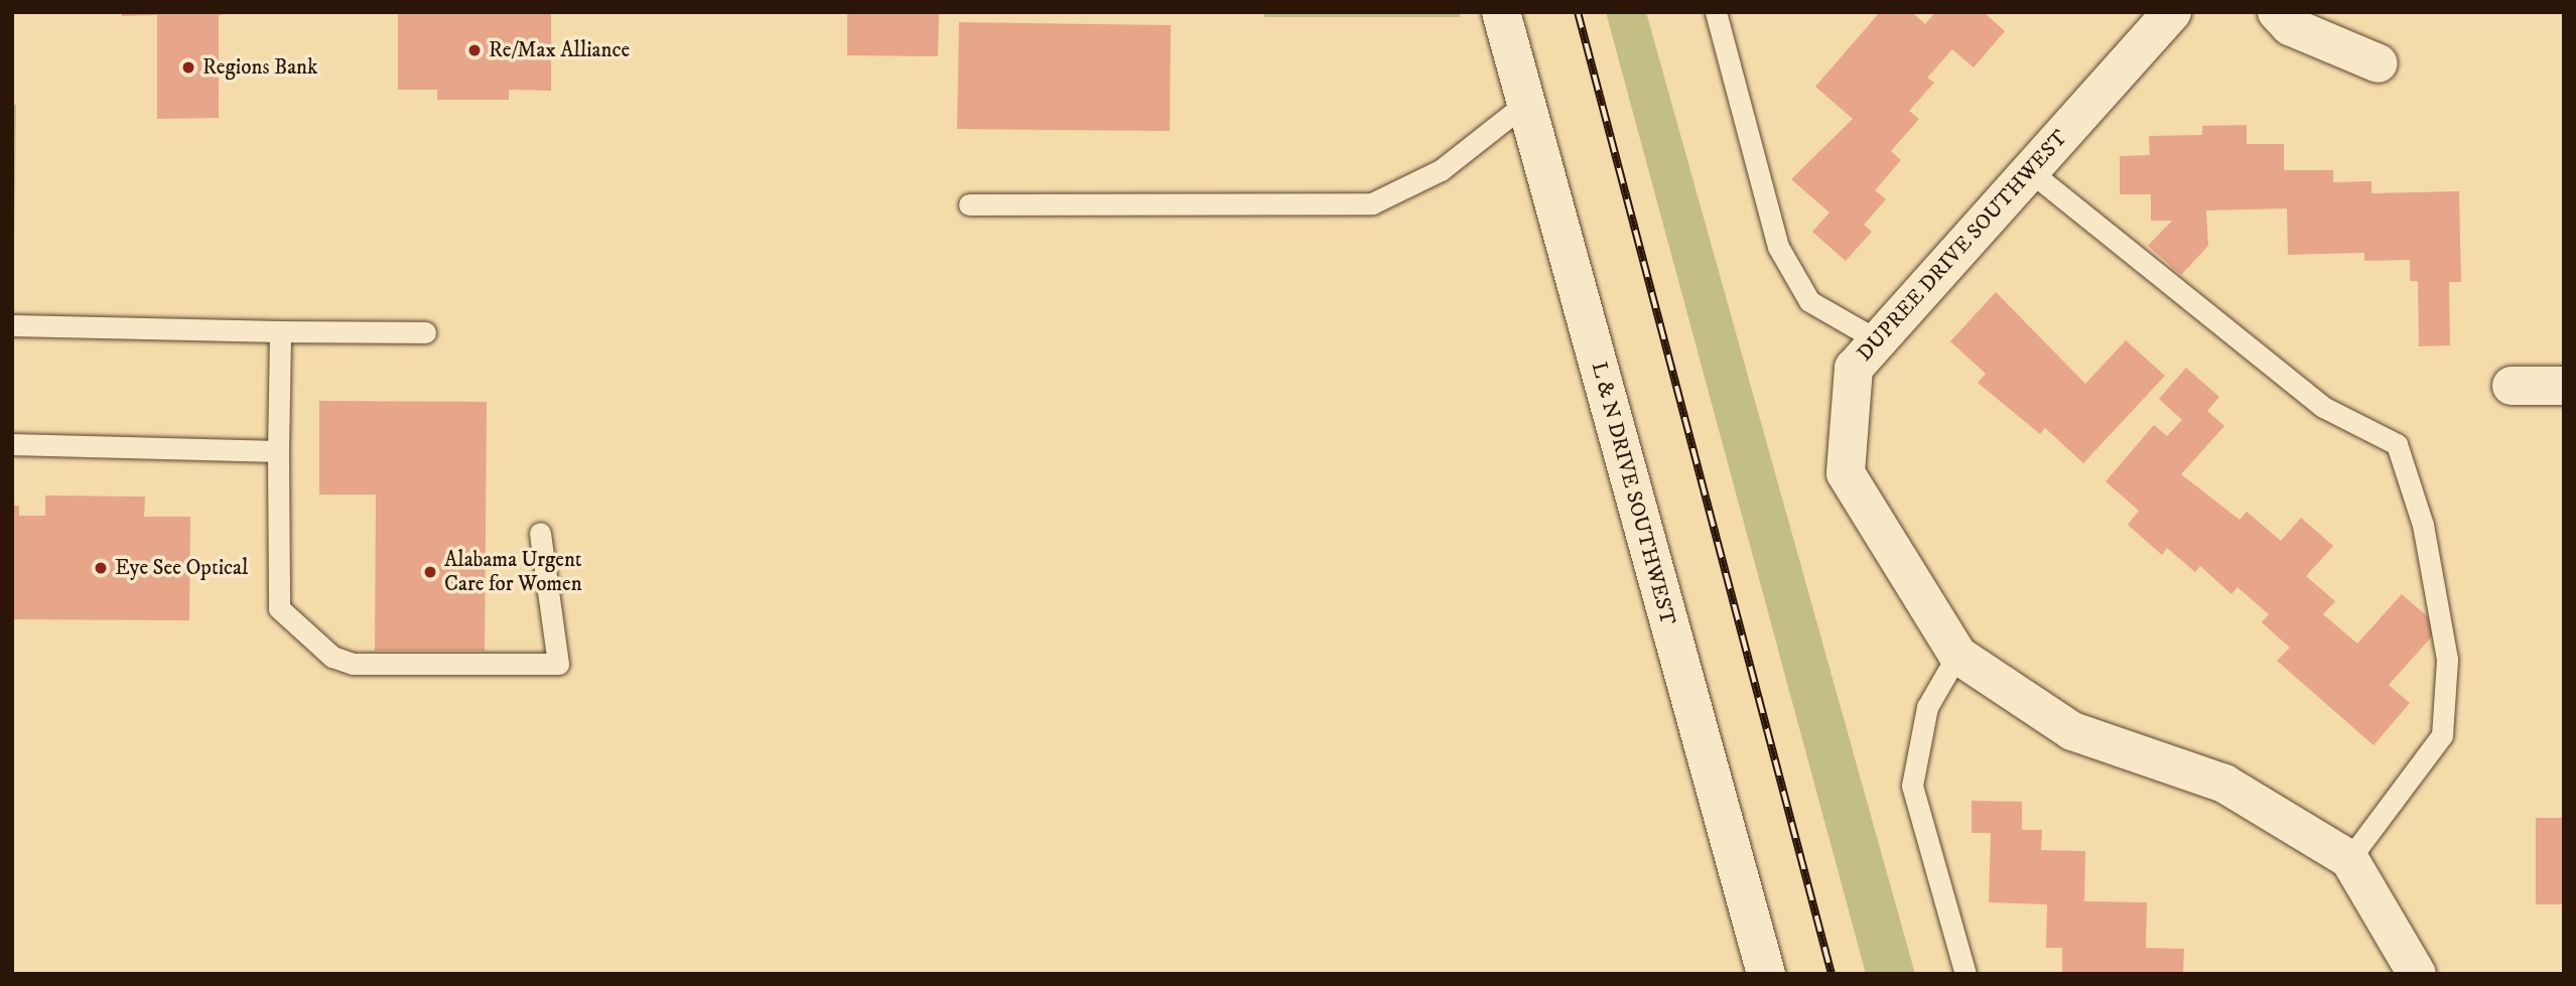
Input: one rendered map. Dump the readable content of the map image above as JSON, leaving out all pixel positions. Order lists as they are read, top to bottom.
{
  "streets": {
    "street": ["DUPREE DRIVE SOUTHWEST", "L & N DRIVE SOUTHWEST"]
  },
  "places": [
    "Re/Max Alliance",
    "Regions Bank",
    "Eye See Optical",
    "Alabama Urgent Care for Women"
  ]
}
